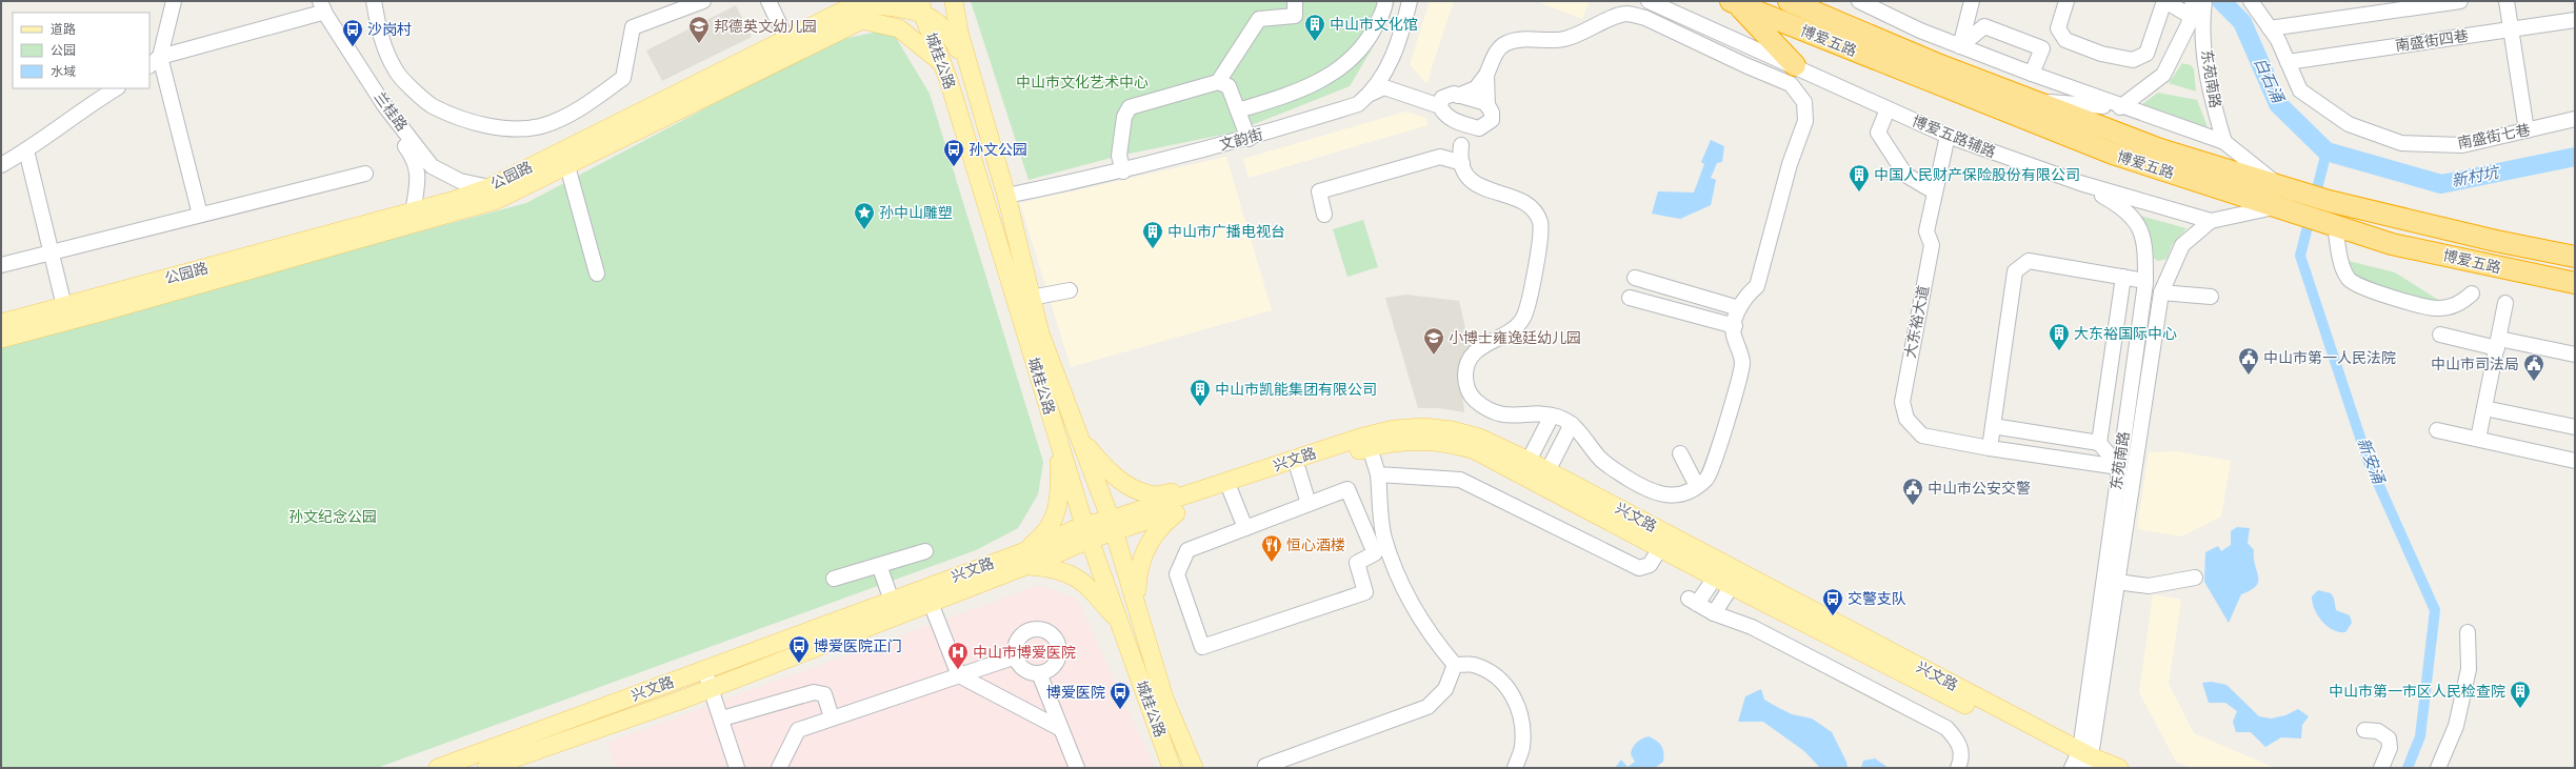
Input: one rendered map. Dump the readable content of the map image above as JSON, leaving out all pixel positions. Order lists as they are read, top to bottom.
{
  "streets": {
    "highway": ["博爱五路"],
    "main road": ["城桂公路", "公园路", "兴文路"],
    "street": [
      "南盛街四巷",
      "东苑南路",
      "兰桂路",
      "博爱五路辅路",
      "南盛街七巷",
      "文韵街",
      "大东裕大道"
    ]
  },
  "crossings": [
    ["博爱五路", "东苑南路"],
    ["博爱五路", "博爱五路辅路"],
    ["南盛街四巷", "南盛街七巷"],
    ["城桂公路", "文韵街"],
    ["城桂公路", "公园路"],
    ["城桂公路", "兴文路"],
    ["东苑南路", "博爱五路辅路"],
    ["东苑南路", "大东裕大道"],
    ["东苑南路", "兴文路"],
    ["兰桂路", "公园路"],
    ["博爱五路辅路", "大东裕大道"]
  ],
  "water": ["白石涌", "新村坑", "新安涌"],
  "parks": ["中山市文化艺术中心", "孙文纪念公园"],
  "places": {
    "building": [
      "中山市文化馆",
      "中国人民财产保险股份有限公司",
      "中山市广播电视台",
      "大东裕国际中心",
      "中山市凯能集团有限公司",
      "中山市第一市区人民检查院"
    ],
    "school or university": ["邦德英文幼儿园", "小博士雍逸廷幼儿园"],
    "bus stop": [
      "沙岗村",
      "孙文公园",
      "交警支队",
      "博爱医院正门",
      "博爱医院"
    ],
    "place": ["孙中山雕塑"],
    "public building": ["中山市第一人民法院", "中山市司法局", "中山市公安交警"],
    "restaurant": ["恒心酒楼"],
    "hospital": ["中山市博爱医院"]
  },
  "legend": ["道路", "公园", "水域"]
}
